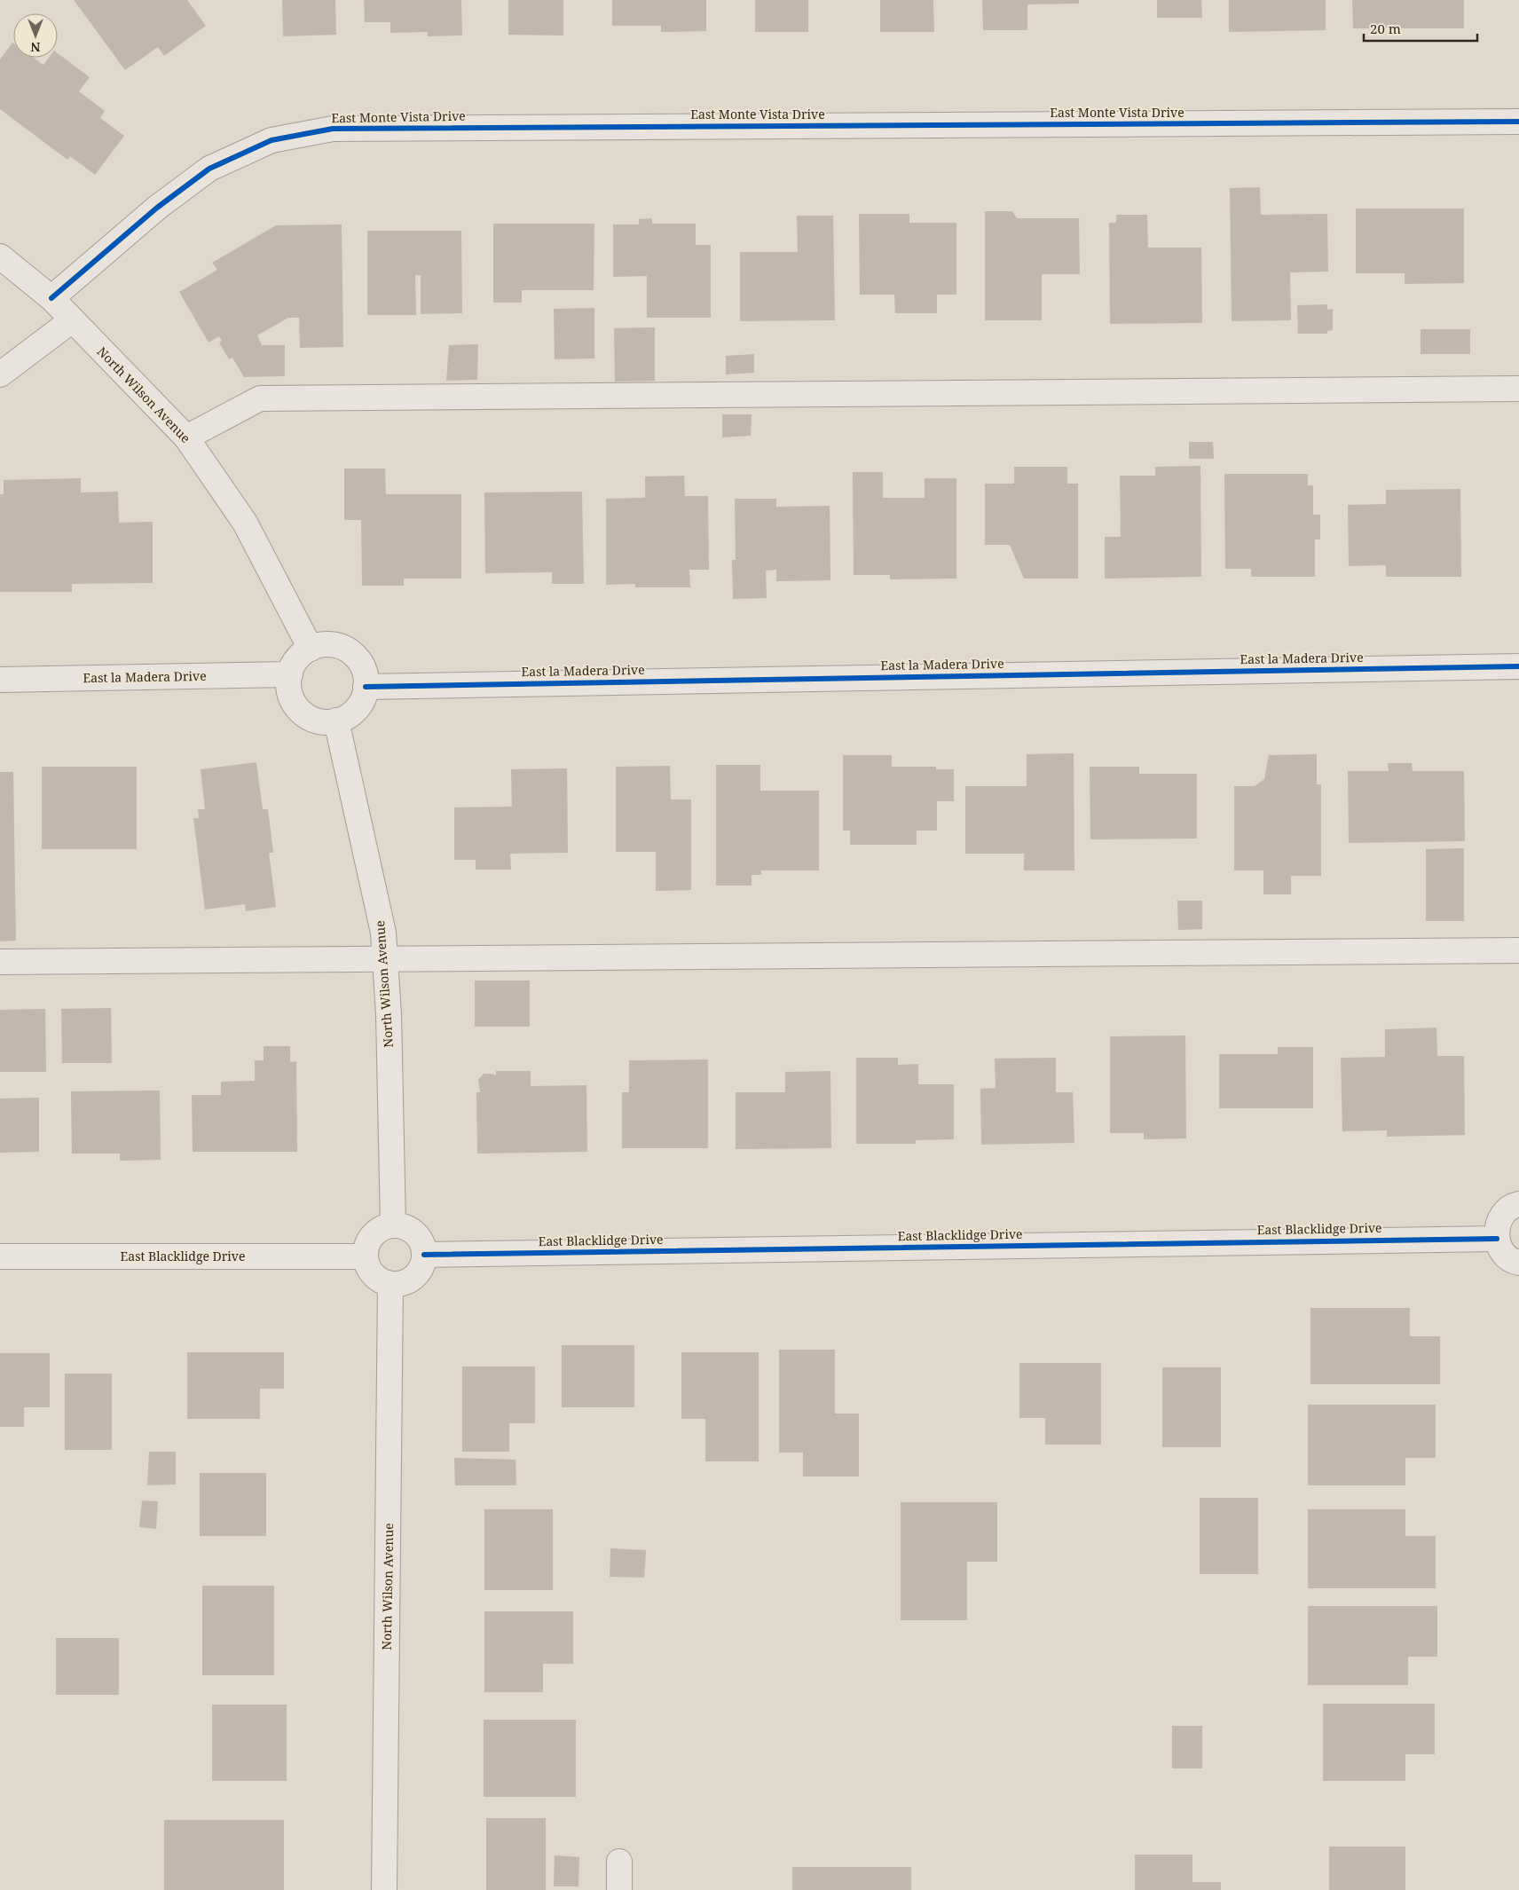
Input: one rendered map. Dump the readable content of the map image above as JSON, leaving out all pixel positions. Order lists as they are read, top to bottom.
{
  "streets": {
    "street": [
      "East Monte Vista Drive",
      "North Wilson Avenue",
      "East la Madera Drive",
      "East Blacklidge Drive"
    ]
  },
  "crossings": [
    ["East Monte Vista Drive", "North Wilson Avenue"],
    ["North Wilson Avenue", "East la Madera Drive"],
    ["North Wilson Avenue", "East Blacklidge Drive"]
  ],
  "scale_bar": "20 m",
  "north": "bottom"
}
